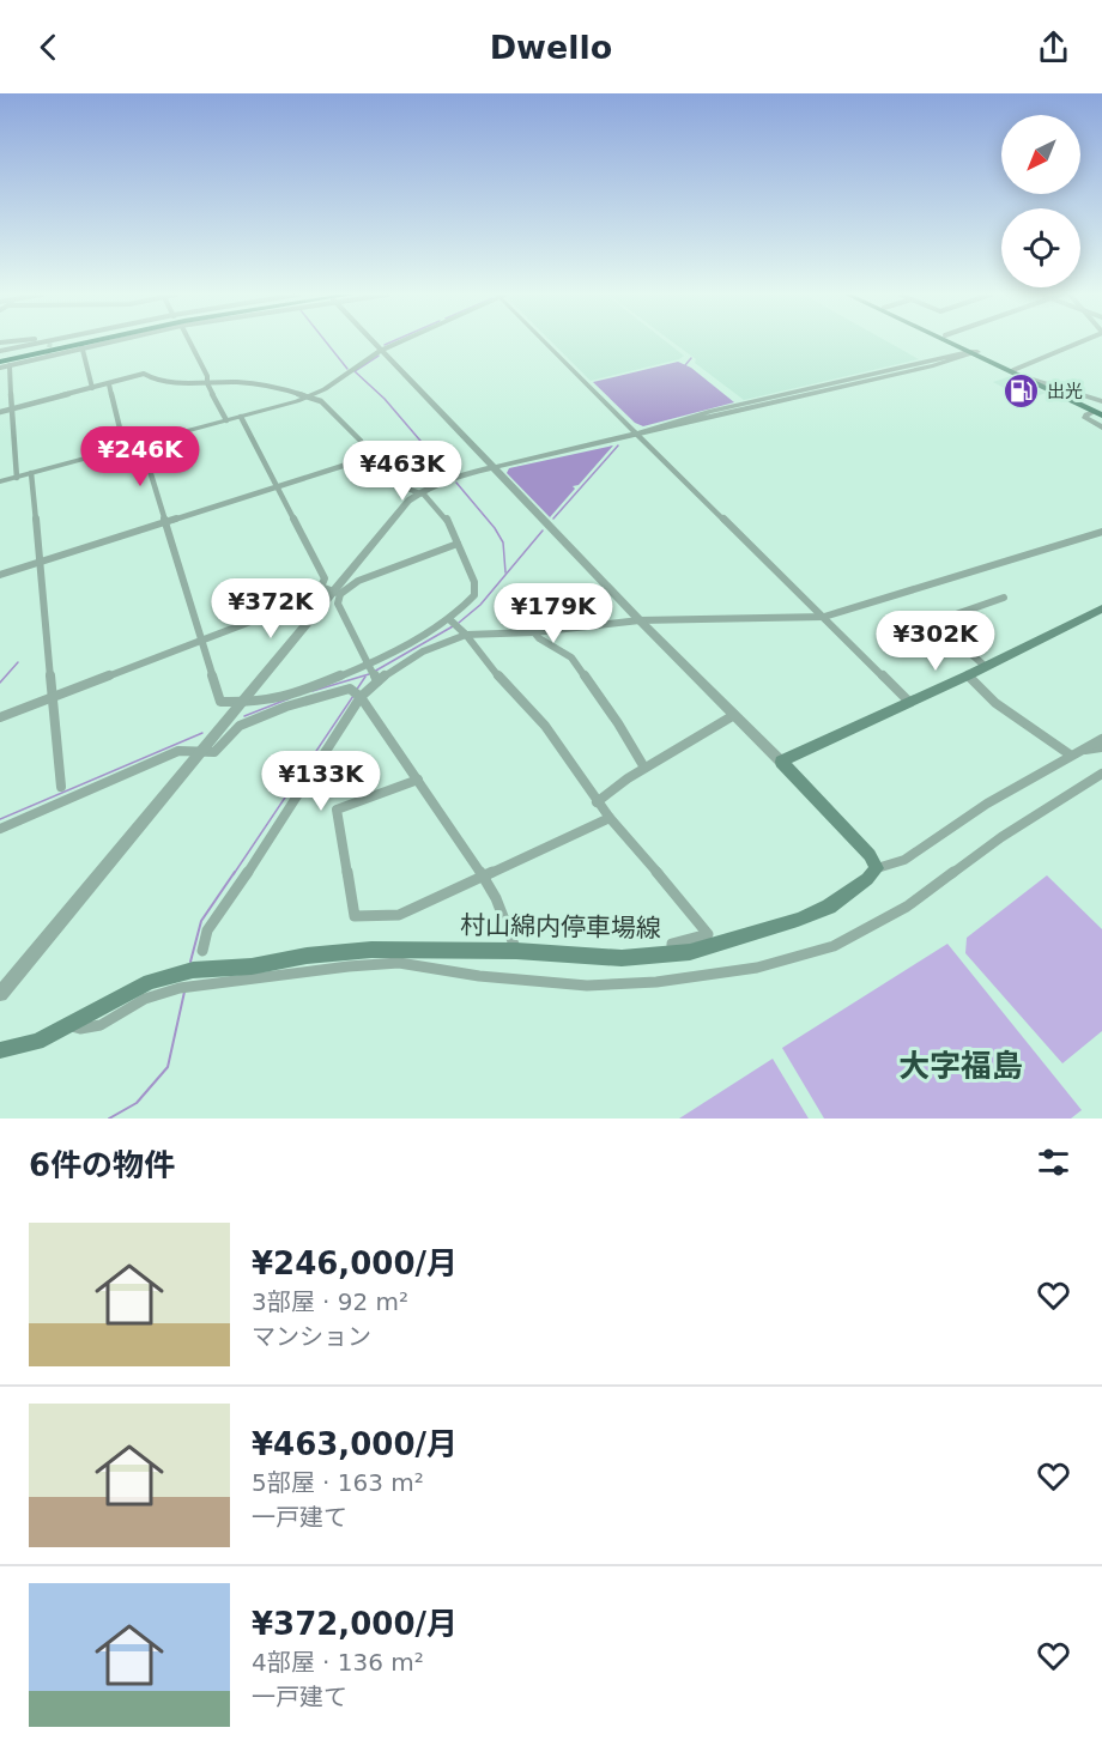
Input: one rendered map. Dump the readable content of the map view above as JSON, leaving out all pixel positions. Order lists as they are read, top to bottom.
{
  "streets": {
    "main road": ["村山綿内停車場線"]
  },
  "districts": ["大字福島"],
  "places": {
    "fuel station": ["出光"]
  },
  "north": "bottom left",
  "page": {
    "header": "Dwello",
    "price": [
      "¥246K",
      "¥463K",
      "¥372K",
      "¥179K",
      "¥302K",
      "¥133K"
    ],
    "heading": "6件の物件",
    "list": [
      {
        "name": "¥246,000/月",
        "note": "3部屋 · 92 m² · マンション"
      },
      {
        "name": "¥463,000/月",
        "note": "5部屋 · 163 m² · 一戸建て"
      },
      {
        "name": "¥372,000/月",
        "note": "4部屋 · 136 m² · 一戸建て"
      }
    ]
  }
}
